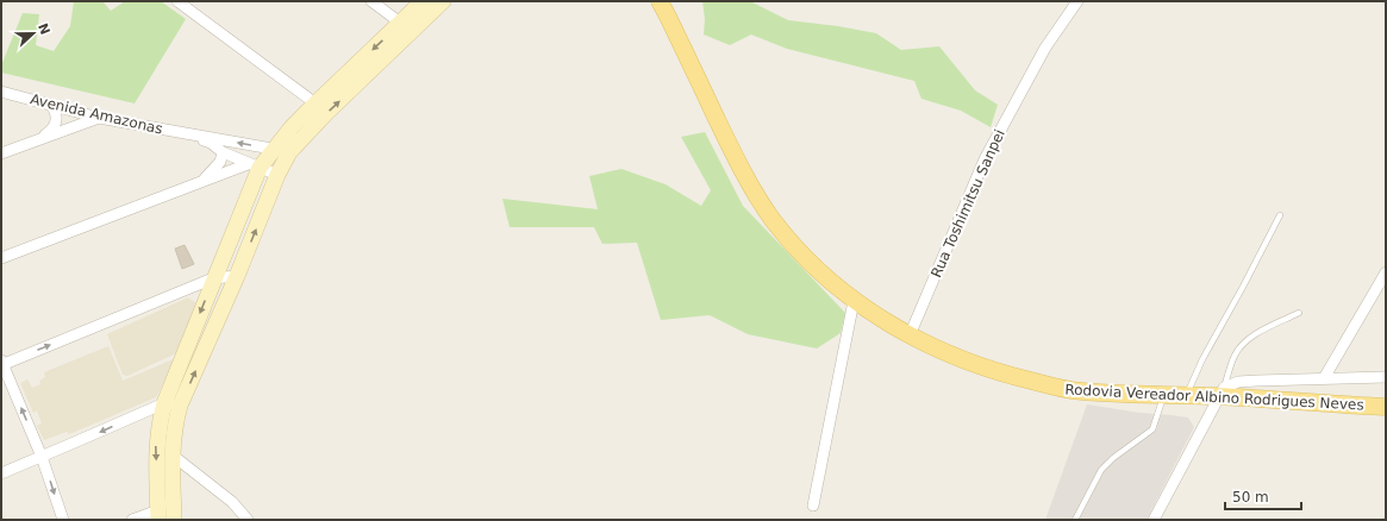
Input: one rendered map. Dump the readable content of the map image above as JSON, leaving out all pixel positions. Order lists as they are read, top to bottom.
{
  "streets": {
    "main road": ["Rodovia Vereador Albino Rodrigues Neves"],
    "street": ["Avenida Amazonas", "Rua Toshimitsu Sanpei"]
  },
  "crossings": [
    ["Rua Toshimitsu Sanpei", "Rodovia Vereador Albino Rodrigues Neves"]
  ],
  "scale_bar": "50 m",
  "north": "right"
}
